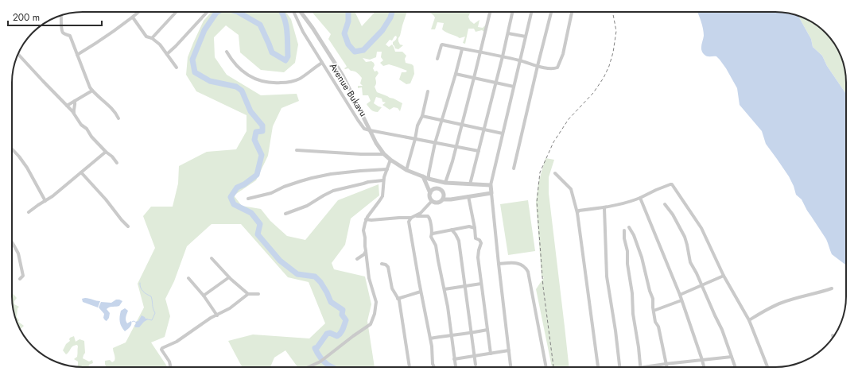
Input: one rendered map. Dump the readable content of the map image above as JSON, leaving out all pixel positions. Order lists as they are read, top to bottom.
{
  "streets": {
    "street": ["Avenue Bukavu"]
  },
  "scale_bar": "200 m"
}
